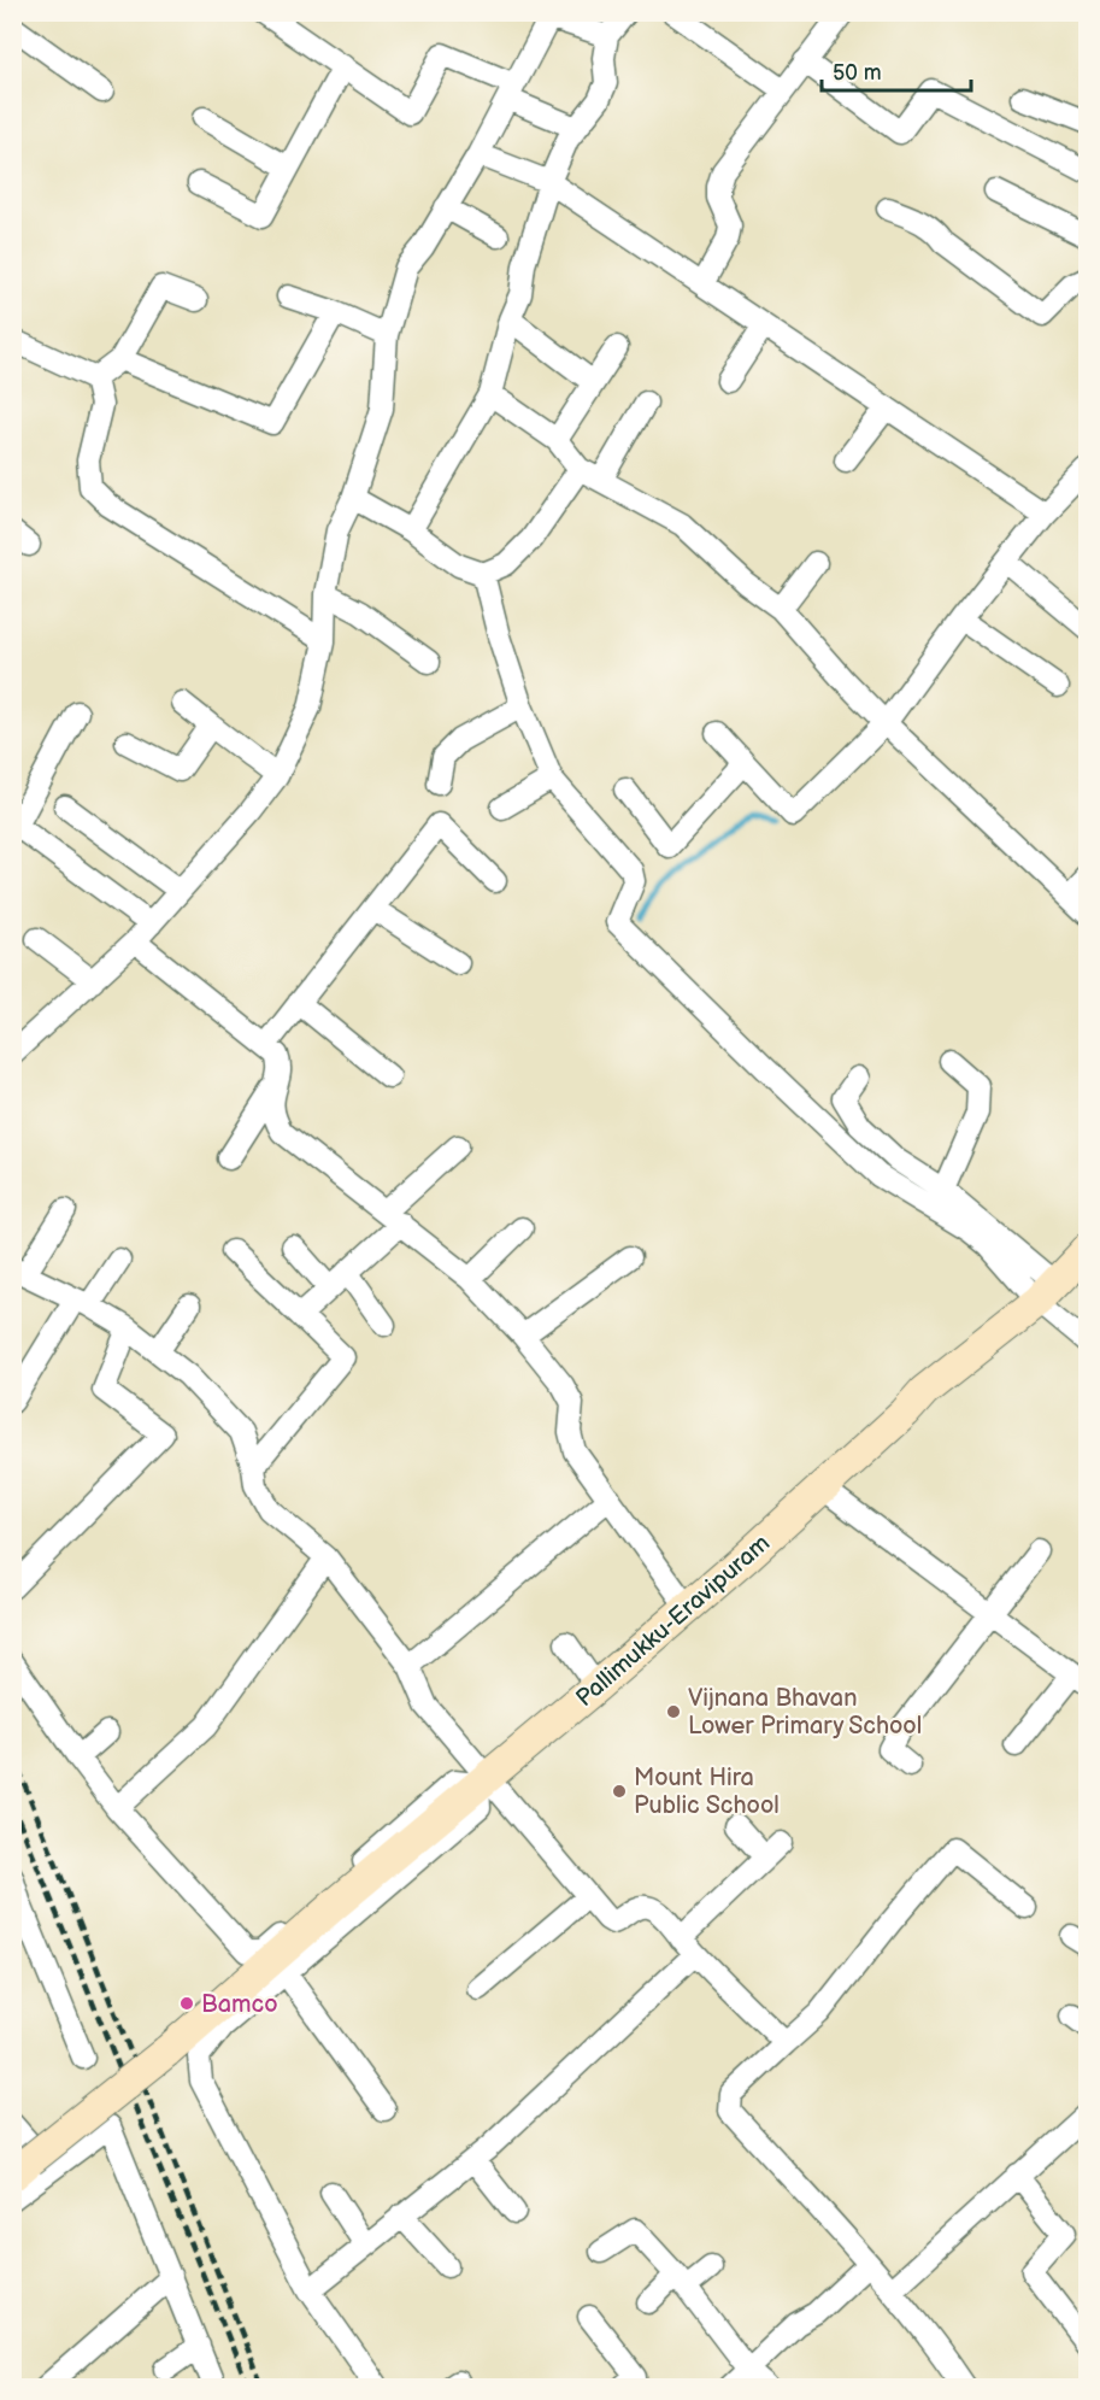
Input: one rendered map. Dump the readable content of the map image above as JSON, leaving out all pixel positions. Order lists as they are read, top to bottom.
{
  "streets": {
    "main road": ["Pallimukku-Eravipuram"]
  },
  "places": ["Vijnana Bhavan Lower Primary School", "Mount Hira Public School", "Bamco"],
  "scale_bar": "50 m"
}
